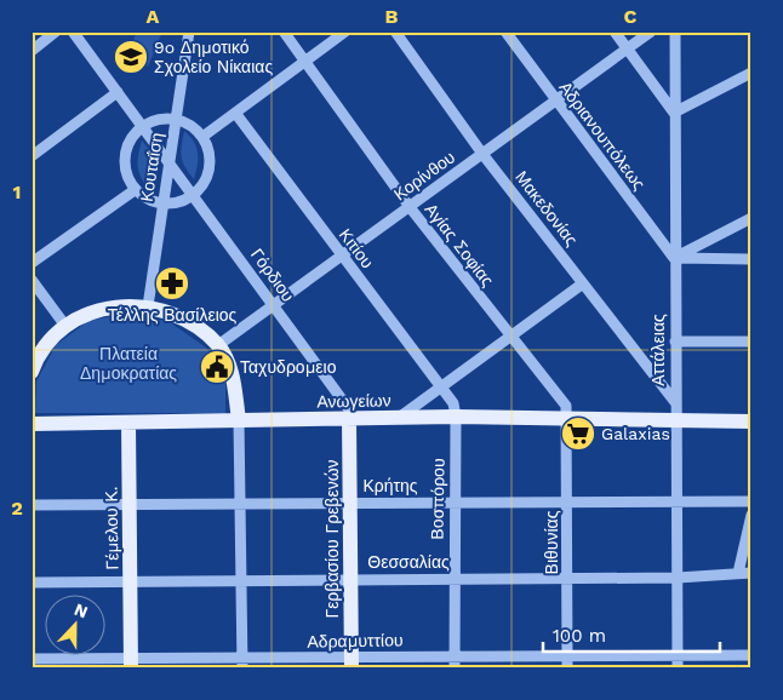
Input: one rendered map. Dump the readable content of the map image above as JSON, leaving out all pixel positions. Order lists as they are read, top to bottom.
{
  "streets": {
    "main road": ["Ανωγείων", "Γέμελου Κ.", "Γερβασίου Γρεβενών"],
    "street": [
      "Αδριανουπόλεως",
      "Κουταΐση",
      "Κορίνθου",
      "Μακεδονίας",
      "Αγίας Σοφίας",
      "Κιτίου",
      "Γόρδιου",
      "Αττάλειας",
      "Κρήτης",
      "Βοσπόρου",
      "Βιθυνίας",
      "Θεσσαλίας",
      "Αδραμυττίου"
    ]
  },
  "crossings": [
    ["Αδριανουπόλεως", "Κορίνθου"],
    ["Αδριανουπόλεως", "Αττάλειας"],
    ["Κουταΐση", "Γόρδιου"],
    ["Κορίνθου", "Μακεδονίας"],
    ["Κορίνθου", "Αγίας Σοφίας"],
    ["Κορίνθου", "Κιτίου"],
    ["Κορίνθου", "Γόρδιου"],
    ["Μακεδονίας", "Αττάλειας"],
    ["Αγίας Σοφίας", "Ανωγείων"],
    ["Αγίας Σοφίας", "Βιθυνίας"],
    ["Κιτίου", "Ανωγείων"],
    ["Κιτίου", "Βοσπόρου"],
    ["Γόρδιου", "Ανωγείων"],
    ["Γόρδιου", "Γερβασίου Γρεβενών"],
    ["Αττάλειας", "Ανωγείων"],
    ["Αττάλειας", "Κρήτης"],
    ["Αττάλειας", "Θεσσαλίας"],
    ["Αττάλειας", "Αδραμυττίου"],
    ["Ανωγείων", "Βοσπόρου"],
    ["Ανωγείων", "Γέμελου Κ."],
    ["Ανωγείων", "Γερβασίου Γρεβενών"],
    ["Ανωγείων", "Βιθυνίας"],
    ["Κρήτης", "Βοσπόρου"],
    ["Κρήτης", "Γέμελου Κ."],
    ["Κρήτης", "Γερβασίου Γρεβενών"],
    ["Κρήτης", "Βιθυνίας"],
    ["Βοσπόρου", "Θεσσαλίας"],
    ["Βοσπόρου", "Αδραμυττίου"],
    ["Γέμελου Κ.", "Θεσσαλίας"],
    ["Γέμελου Κ.", "Αδραμυττίου"],
    ["Γερβασίου Γρεβενών", "Θεσσαλίας"],
    ["Γερβασίου Γρεβενών", "Αδραμυττίου"],
    ["Βιθυνίας", "Θεσσαλίας"],
    ["Βιθυνίας", "Αδραμυττίου"]
  ],
  "parks": ["Πλατεία Δημοκρατίας"],
  "places": {
    "school or university": ["9o Δημοτικό Σχολείο Νίκαιας"],
    "pharmacy": ["Τέλλης Βασίλειος"],
    "public building": ["Ταχυδρομειο"],
    "supermarket": ["Galaxias"]
  },
  "scale_bar": "100 m",
  "north": "top",
  "grid": {
    "columns": ["A", "B", "C"],
    "rows": ["1", "2"]
  }
}
